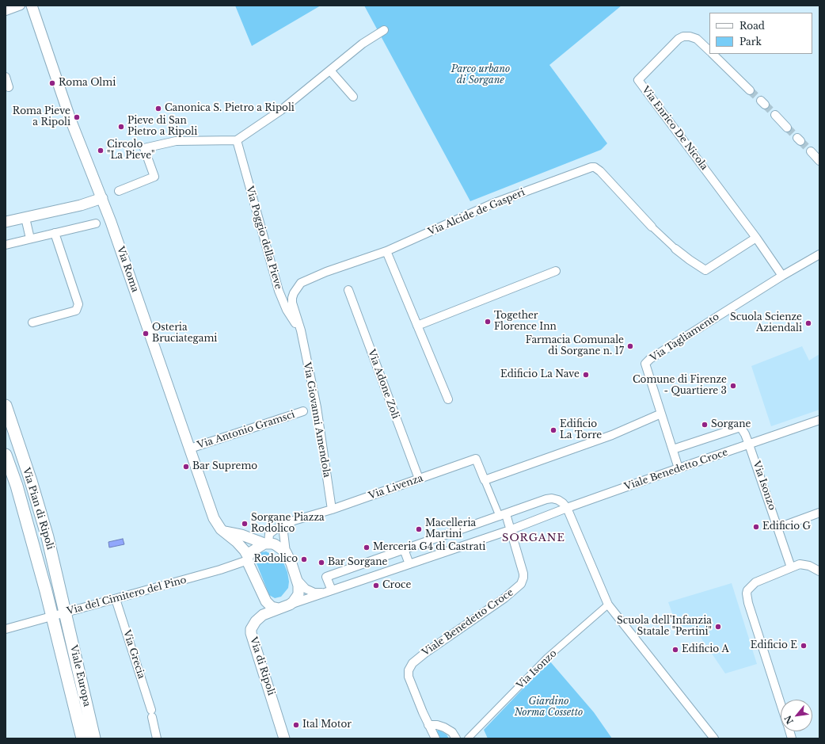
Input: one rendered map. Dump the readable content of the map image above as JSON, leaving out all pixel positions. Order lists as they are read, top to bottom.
{
  "streets": {
    "main road": ["Via Pian di Ripoli", "Viale Europa"],
    "street": [
      "Via Enrico De Nicola",
      "Via Alcide de Gasperi",
      "Via Poggio della Pieve",
      "Via Roma",
      "Via Tagliamento",
      "Via Adone Zoli",
      "Via Giovanni Amendola",
      "Via Antonio Gramsci",
      "Viale Benedetto Croce",
      "Via Isonzo",
      "Via Livenza",
      "Via del Cimitero del Pino",
      "Via Grecia",
      "Via di Ripoli"
    ]
  },
  "crossings": [
    ["Via Enrico De Nicola", "Via Tagliamento"],
    ["Via Alcide de Gasperi", "Via Poggio della Pieve"],
    ["Via Alcide de Gasperi", "Via Giovanni Amendola"],
    ["Via Poggio della Pieve", "Via Giovanni Amendola"],
    ["Via Roma", "Via Antonio Gramsci"],
    ["Via Roma", "Viale Benedetto Croce"],
    ["Via Roma", "Via Livenza"],
    ["Via Roma", "Via del Cimitero del Pino"],
    ["Via Roma", "Via di Ripoli"],
    ["Via Tagliamento", "Viale Benedetto Croce"],
    ["Via Adone Zoli", "Via Livenza"],
    ["Via Giovanni Amendola", "Via Livenza"],
    ["Viale Benedetto Croce", "Via Isonzo"],
    ["Viale Benedetto Croce", "Via Livenza"],
    ["Viale Benedetto Croce", "Via del Cimitero del Pino"],
    ["Viale Benedetto Croce", "Via di Ripoli"],
    ["Via Livenza", "Via del Cimitero del Pino"],
    ["Via Livenza", "Via di Ripoli"],
    ["Via Pian di Ripoli", "Via del Cimitero del Pino"],
    ["Via Pian di Ripoli", "Viale Europa"],
    ["Via del Cimitero del Pino", "Via Grecia"],
    ["Via del Cimitero del Pino", "Via di Ripoli"],
    ["Via del Cimitero del Pino", "Viale Europa"]
  ],
  "districts": ["SORGANE"],
  "parks": ["Parco urbano di Sorgane", "Giardino Norma Cossetto"],
  "places": [
    "Roma Olmi",
    "Canonica S. Pietro a Ripoli",
    "Roma Pieve a Ripoli",
    "Pieve di San Pietro a Ripoli",
    "Circolo \"La Pieve\"",
    "Together Florence Inn",
    "Scuola Scienze Aziendali",
    "Osteria Bruciategami",
    "Farmacia Comunale di Sorgane n. 17",
    "Edificio La Nave",
    "Comune di Firenze - Quartiere 3",
    "Sorgane",
    "Edificio La Torre",
    "Bar Supremo",
    "Sorgane Piazza Rodolico",
    "Edificio G",
    "Macelleria Martini",
    "Merceria G4 di Castrati",
    "Rodolico",
    "Bar Sorgane",
    "Croce",
    "Scuola dell'Infanzia Statale \"Pertini\"",
    "Edificio E",
    "Edificio A",
    "Ital Motor"
  ],
  "legend": ["Road", "Park"],
  "north": "bottom left"
}
